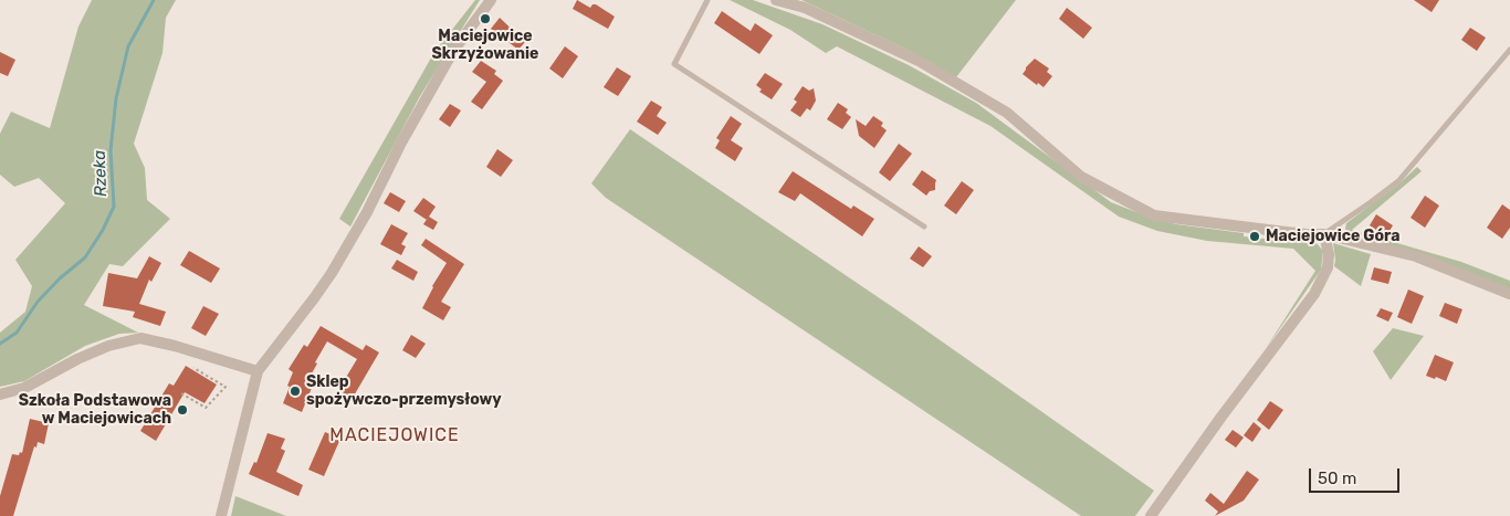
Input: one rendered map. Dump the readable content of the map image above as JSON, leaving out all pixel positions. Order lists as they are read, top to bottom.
{
  "districts": ["MACIEJOWICE"],
  "water": ["Rzeka"],
  "places": [
    "Maciejowice Skrzyżowanie",
    "Maciejowice Góra",
    "Sklep spożywczo-przemysłowy",
    "Szkoła Podstawowa w Maciejowicach"
  ],
  "scale_bar": "50 m"
}
